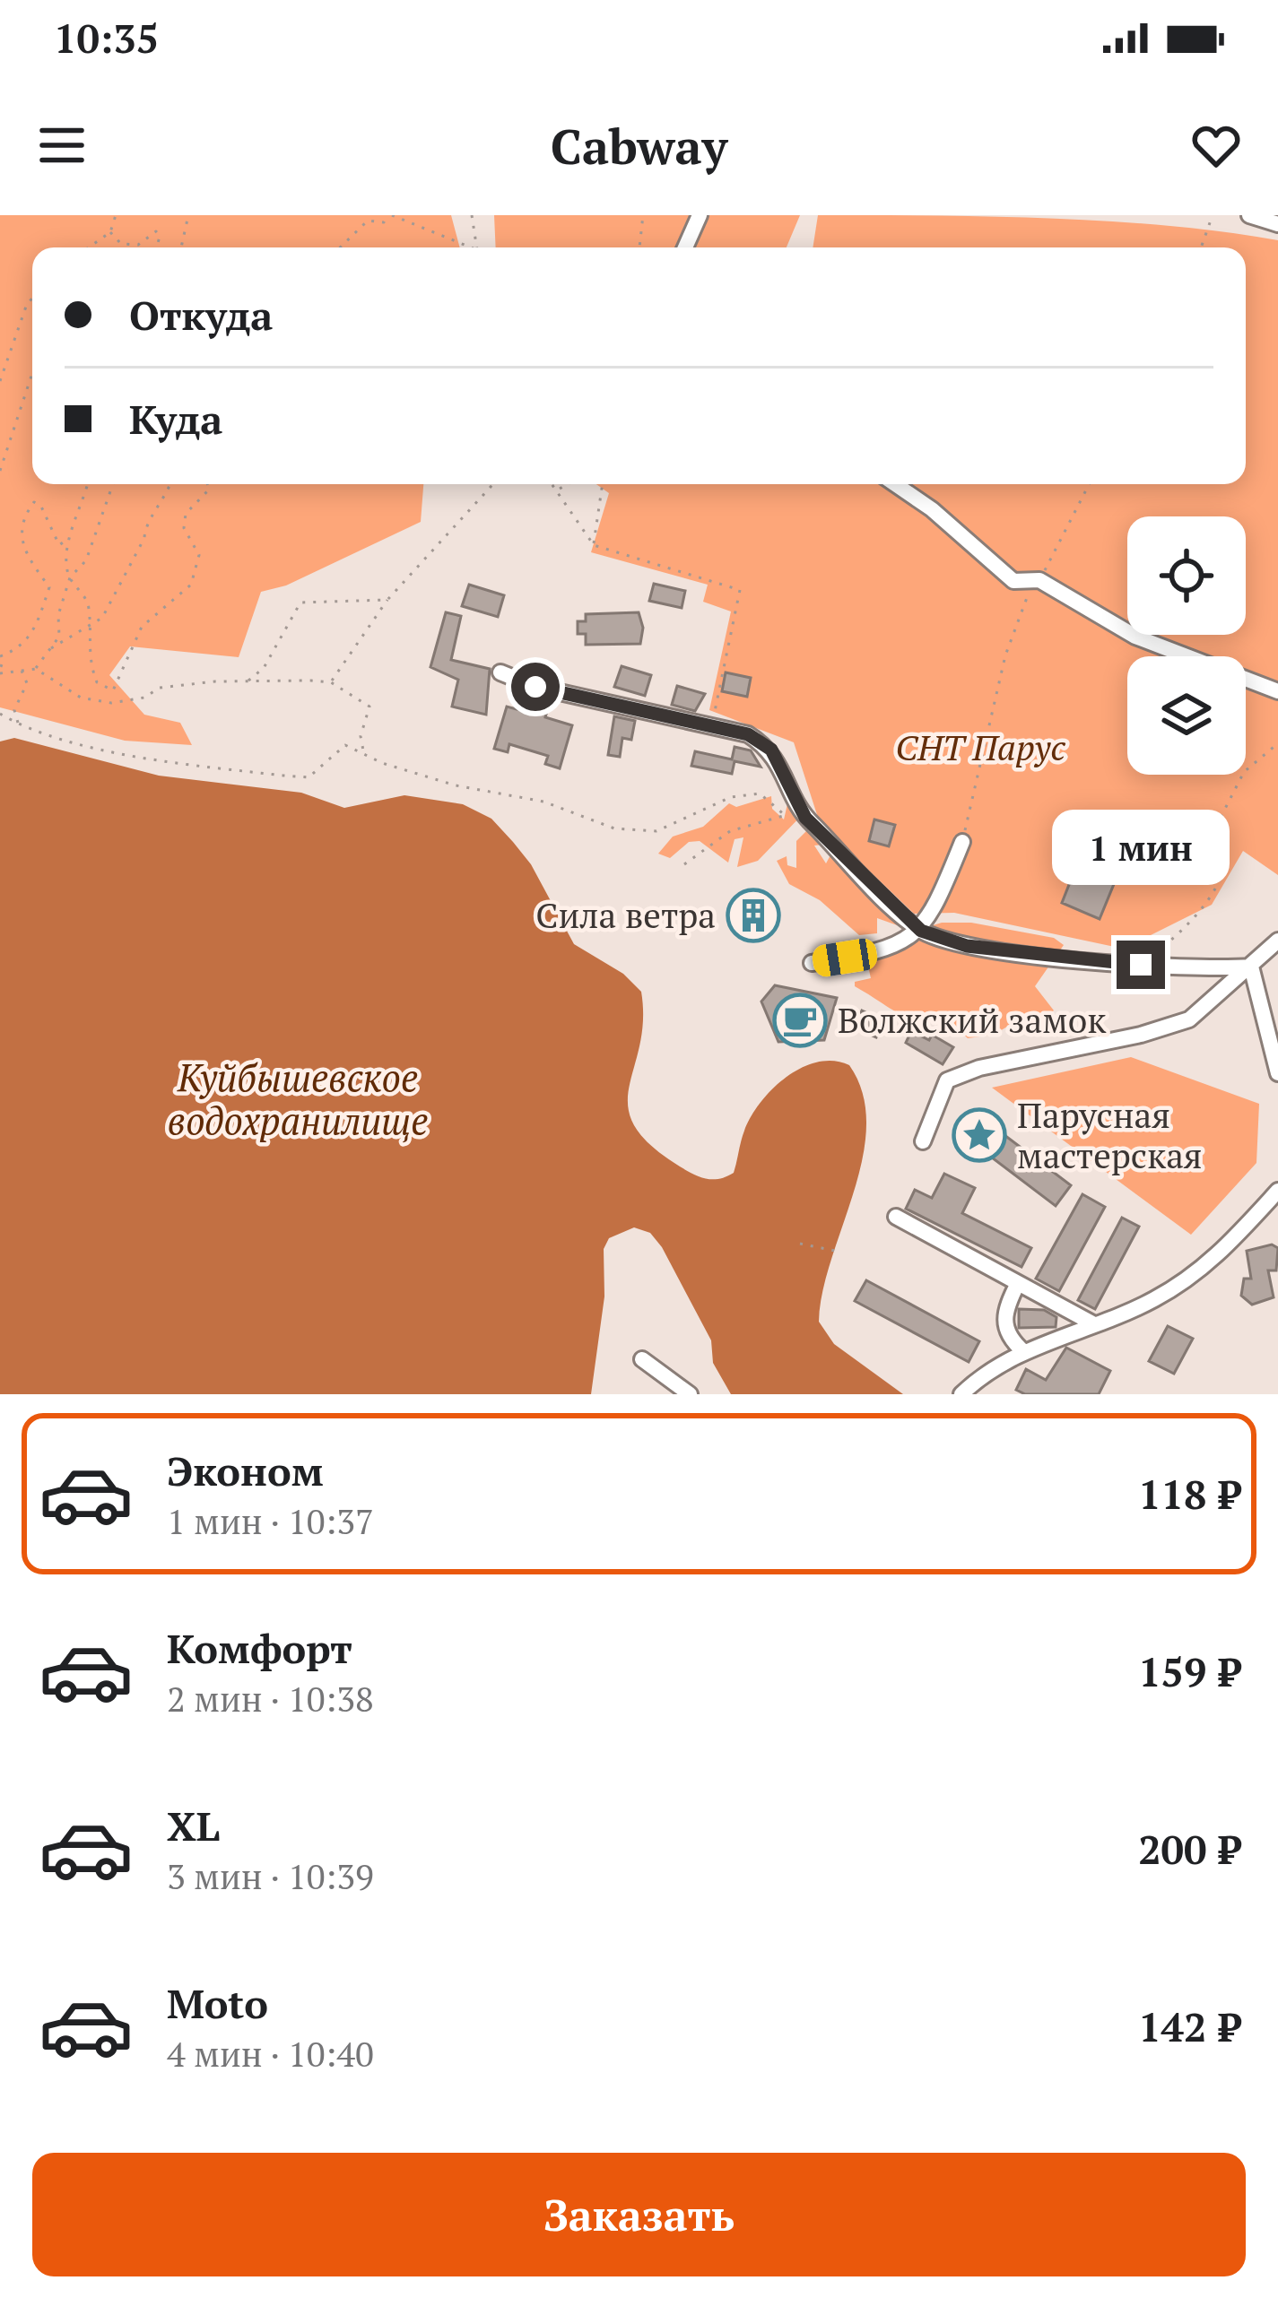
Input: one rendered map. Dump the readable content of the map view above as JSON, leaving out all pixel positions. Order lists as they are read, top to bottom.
{
  "water": ["Куйбышевское водохранилище"],
  "parks": ["СНТ Парус"],
  "places": {
    "building": ["Сила ветра"],
    "cafe": ["Волжский замок"],
    "place": ["Парусная мастерская"]
  },
  "page": {
    "status": "10:35",
    "header": "Cabway",
    "banner": ["Откуда", "Куда"],
    "bubble": "1 мин",
    "list": [
      {
        "name": "Эконом",
        "note": "1 мин · 10:37",
        "value": "118 ₽"
      },
      {
        "name": "Комфорт",
        "note": "2 мин · 10:38",
        "value": "159 ₽"
      },
      {
        "name": "XL",
        "note": "3 мин · 10:39",
        "value": "200 ₽"
      },
      {
        "name": "Moto",
        "note": "4 мин · 10:40",
        "value": "142 ₽"
      }
    ],
    "buttons": "Заказать"
  }
}
